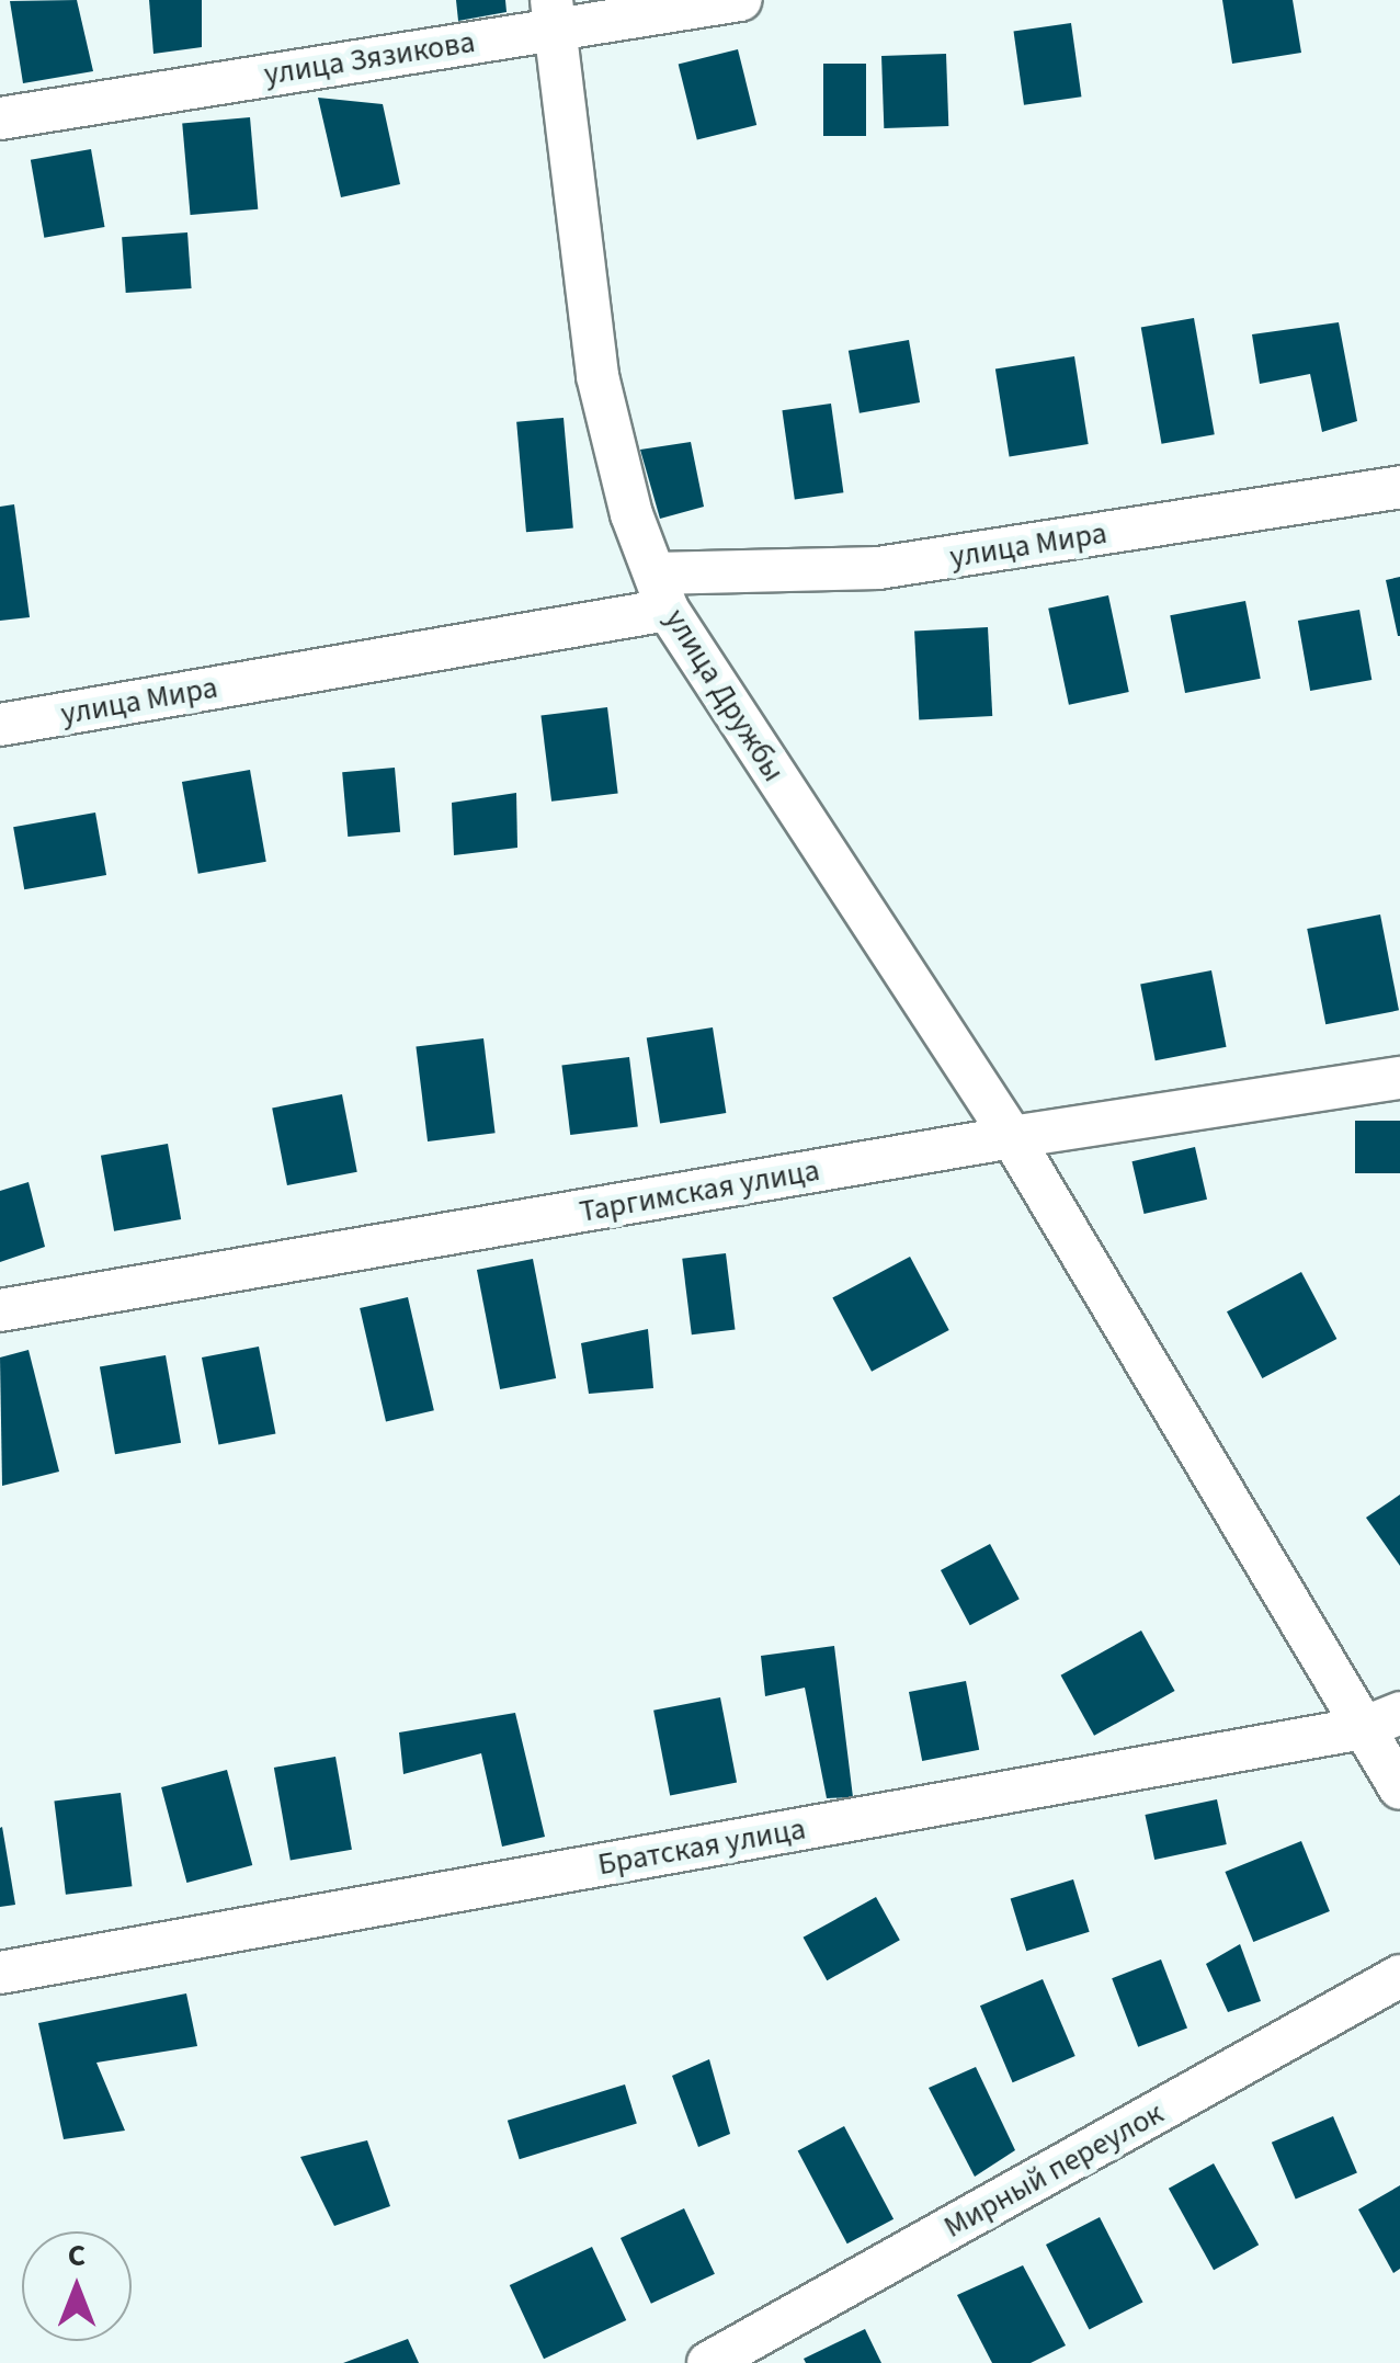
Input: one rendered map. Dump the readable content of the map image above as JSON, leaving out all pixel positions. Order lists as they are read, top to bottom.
{
  "streets": {
    "street": [
      "улица Зязикова",
      "улица Мира",
      "улица Дружбы",
      "Таргимская улица",
      "Братская улица",
      "Мирный переулок"
    ]
  },
  "crossings": [
    ["улица Зязикова", "улица Дружбы"],
    ["улица Мира", "улица Дружбы"],
    ["улица Дружбы", "Таргимская улица"],
    ["улица Дружбы", "Братская улица"]
  ],
  "north": "top"
}
